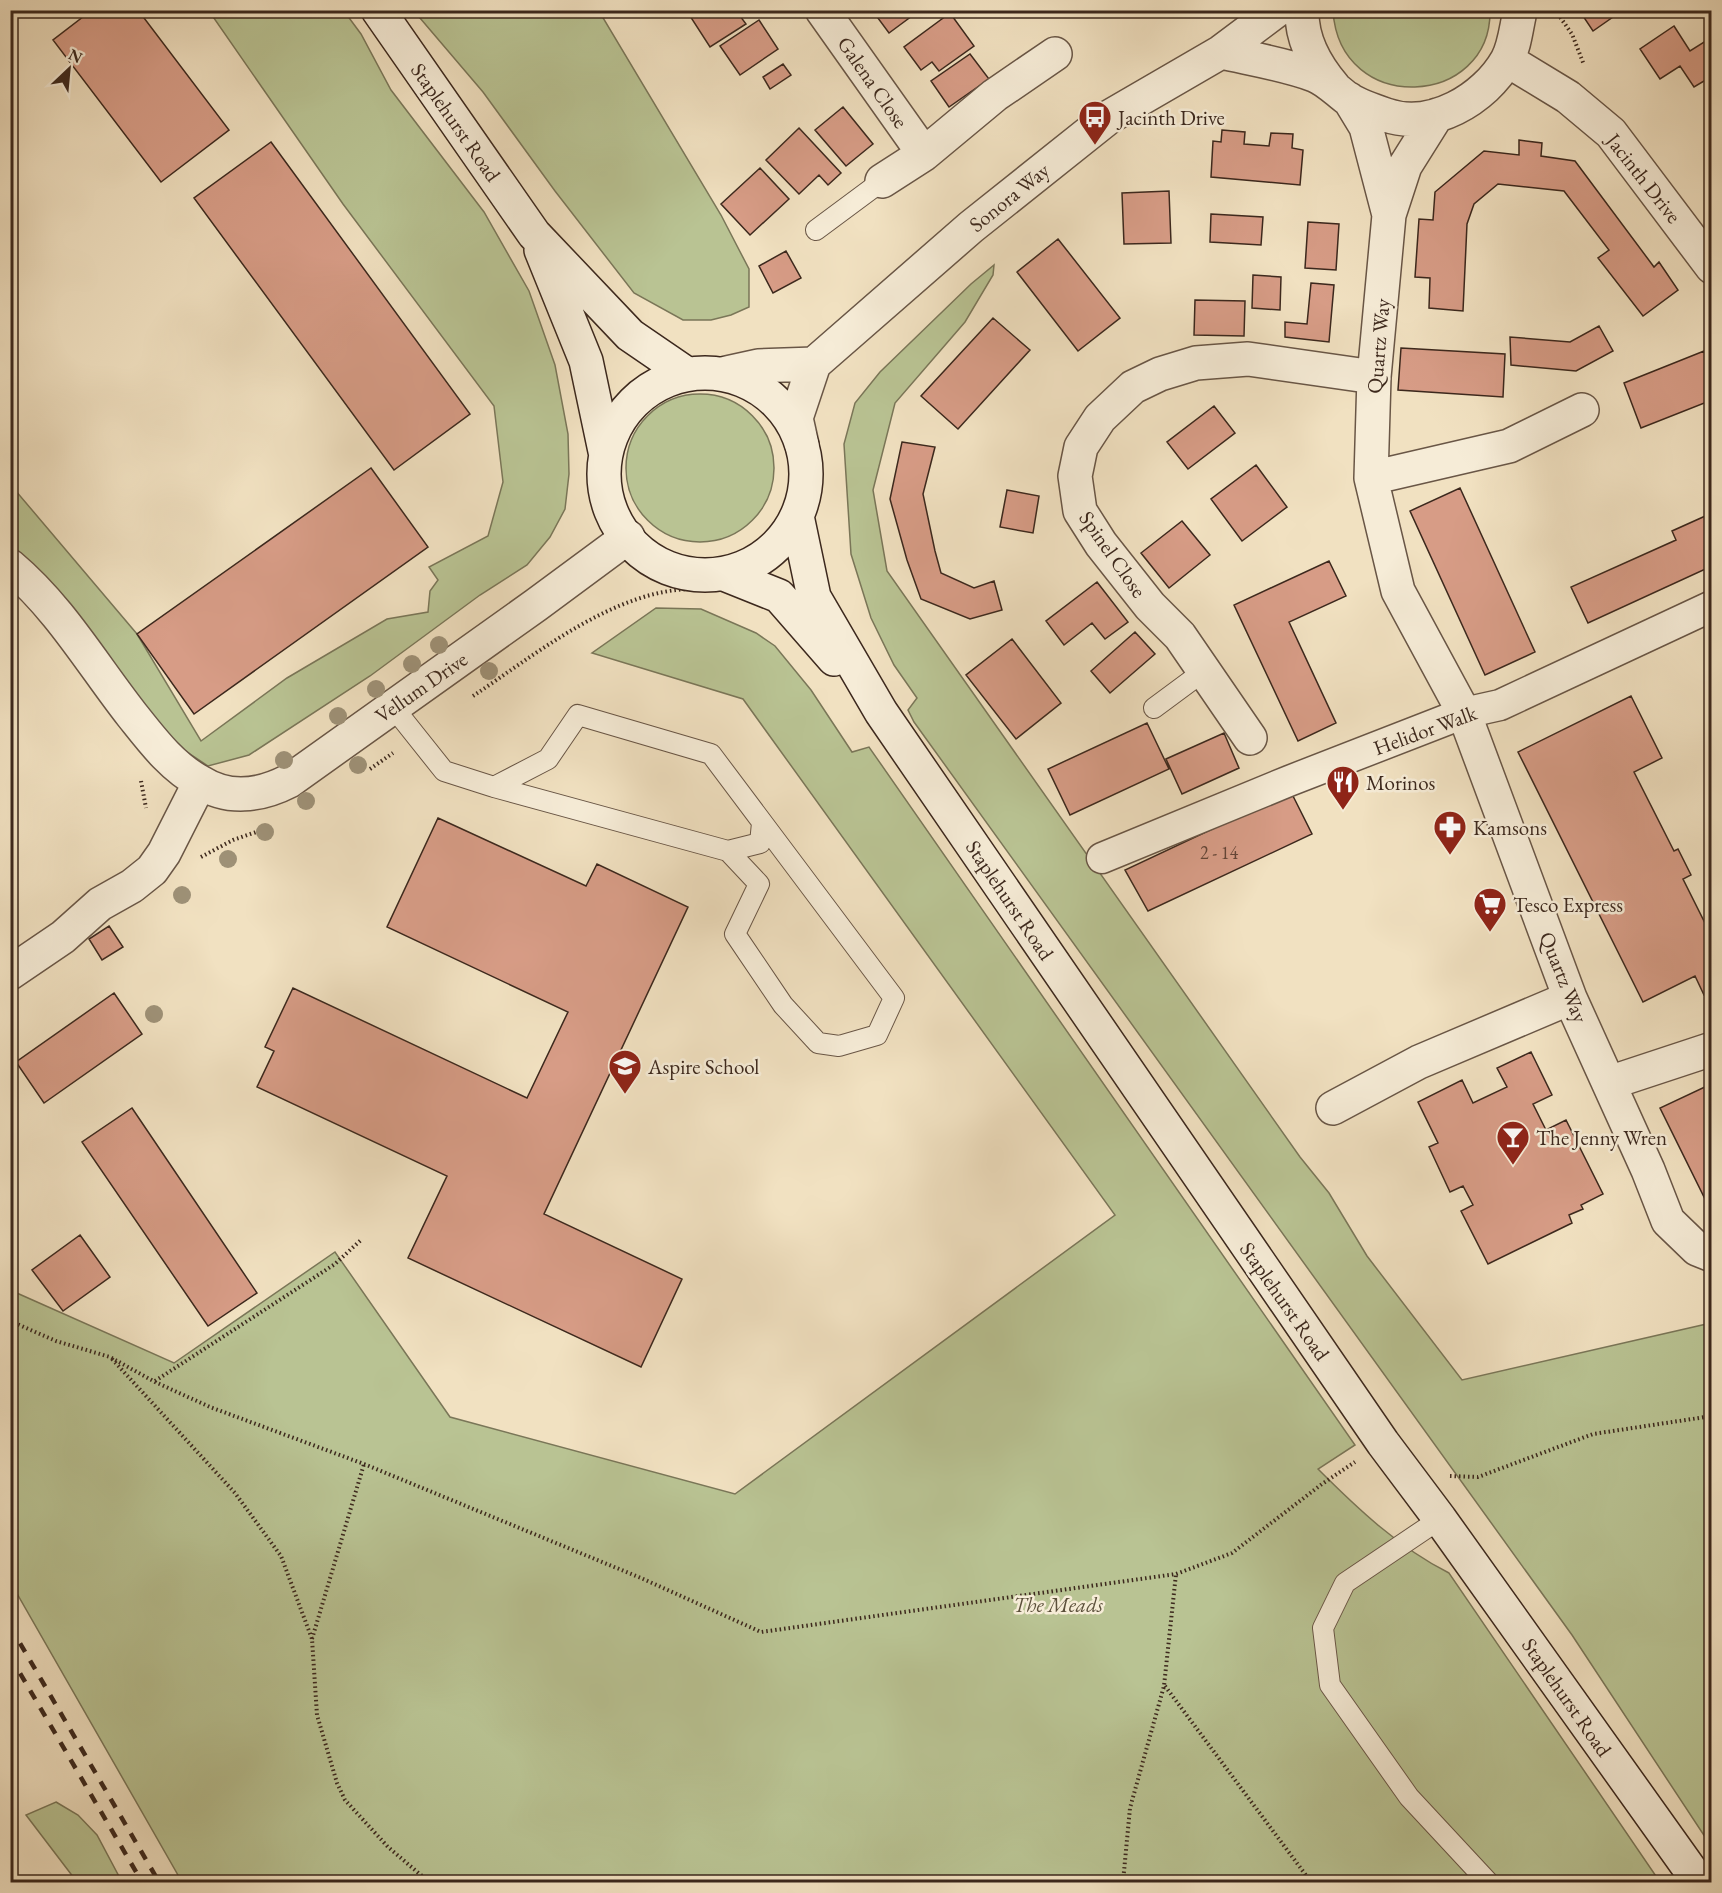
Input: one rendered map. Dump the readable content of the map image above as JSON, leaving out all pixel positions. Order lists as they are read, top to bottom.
{
  "streets": {
    "street": [
      "Galena Close",
      "Staplehurst Road",
      "Jacinth Drive",
      "Sonora Way",
      "Quartz Way",
      "Spinel Close",
      "Vellum Drive",
      "Helidor Walk"
    ]
  },
  "crossings": [
    ["Staplehurst Road", "Vellum Drive"],
    ["Quartz Way", "Spinel Close"],
    ["Quartz Way", "Helidor Walk"]
  ],
  "parks": ["The Meads"],
  "places": {
    "bus stop": ["Jacinth Drive"],
    "restaurant": ["Morinos"],
    "pharmacy": ["Kamsons"],
    "supermarket": ["Tesco Express"],
    "school or university": ["Aspire School"],
    "bar": ["The Jenny Wren"]
  },
  "house_numbers": ["2 - 14"],
  "north": "top right"
}
